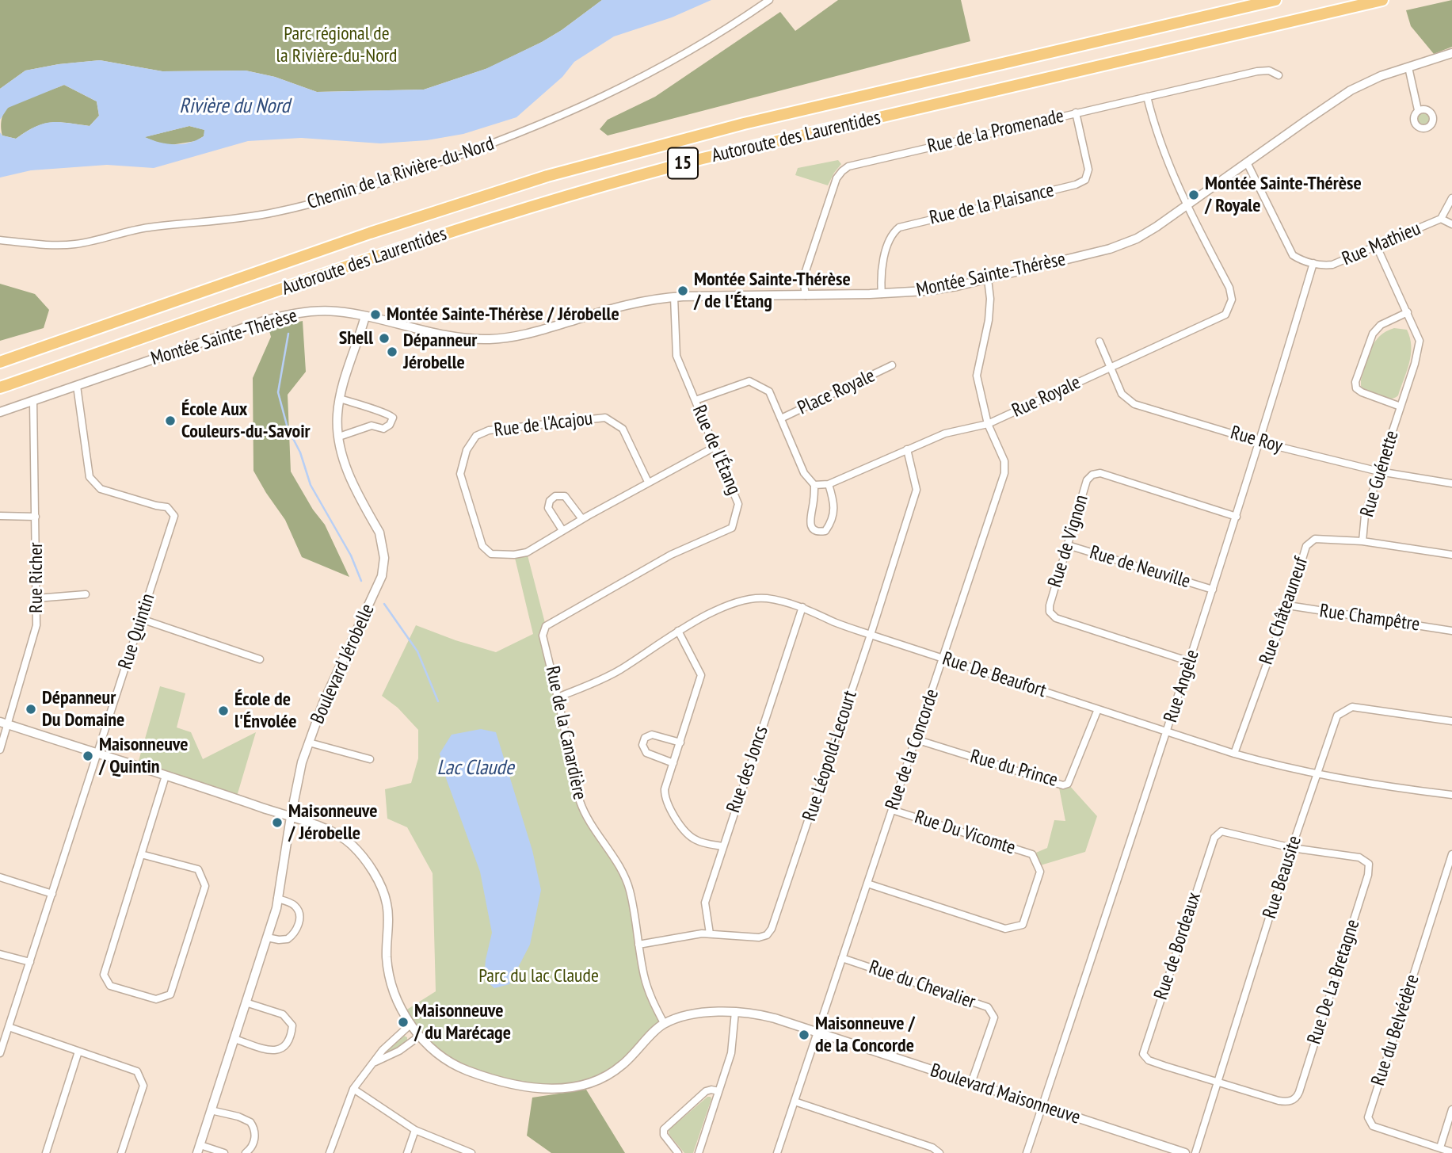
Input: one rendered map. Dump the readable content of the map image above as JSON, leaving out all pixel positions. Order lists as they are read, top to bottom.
{
  "streets": {
    "highway": ["Autoroute des Laurentides", "15"],
    "street": [
      "Rue de la Promenade",
      "Chemin de la Rivière-du-Nord",
      "Rue de la Plaisance",
      "Rue Mathieu",
      "Montée Sainte-Thérèse",
      "Place Royale",
      "Rue Royale",
      "Rue de l'Acajou",
      "Rue Roy",
      "Rue de l'Étang",
      "Rue Guénette",
      "Rue de Vignon",
      "Rue de Neuville",
      "Rue Richer",
      "Rue Châteauneuf",
      "Rue Champêtre",
      "Rue Quintin",
      "Boulevard Jérobelle",
      "Rue De Beaufort",
      "Rue Angèle",
      "Rue de la Canardière",
      "Rue de la Concorde",
      "Rue Léopold-Lecourt",
      "Rue du Prince",
      "Rue des Joncs",
      "Rue Du Vicomte",
      "Rue Beausite",
      "Rue de Bordeaux",
      "Rue De La Bretagne",
      "Rue du Chevalier",
      "Rue du Belvédère",
      "Boulevard Maisonneuve"
    ]
  },
  "crossings": [
    ["Rue de la Promenade", "Rue de la Plaisance"],
    ["Rue de la Promenade", "Montée Sainte-Thérèse"],
    ["Rue de la Promenade", "Rue Royale"],
    ["Rue de la Plaisance", "Montée Sainte-Thérèse"],
    ["Rue Mathieu", "Montée Sainte-Thérèse"],
    ["Rue Mathieu", "Rue Guénette"],
    ["Rue Mathieu", "Rue Angèle"],
    ["Montée Sainte-Thérèse", "Rue Royale"],
    ["Montée Sainte-Thérèse", "Rue de l'Étang"],
    ["Montée Sainte-Thérèse", "Rue Richer"],
    ["Montée Sainte-Thérèse", "Rue Quintin"],
    ["Montée Sainte-Thérèse", "Boulevard Jérobelle"],
    ["Montée Sainte-Thérèse", "Rue de la Concorde"],
    ["Rue Royale", "Rue Roy"],
    ["Rue Royale", "Rue de la Concorde"],
    ["Rue Royale", "Rue Léopold-Lecourt"],
    ["Rue de l'Acajou", "Rue de l'Étang"],
    ["Rue Roy", "Rue Guénette"],
    ["Rue Roy", "Rue Angèle"],
    ["Rue de l'Étang", "Rue de la Canardière"],
    ["Rue Guénette", "Rue Châteauneuf"],
    ["Rue de Vignon", "Rue de Neuville"],
    ["Rue de Vignon", "Rue Angèle"],
    ["Rue de Neuville", "Rue Angèle"],
    ["Rue Richer", "Boulevard Maisonneuve"],
    ["Rue Châteauneuf", "Rue Champêtre"],
    ["Rue Châteauneuf", "Rue De Beaufort"],
    ["Rue Quintin", "Boulevard Maisonneuve"],
    ["Boulevard Jérobelle", "Boulevard Maisonneuve"],
    ["Rue De Beaufort", "Rue Angèle"],
    ["Rue De Beaufort", "Rue de la Canardière"],
    ["Rue De Beaufort", "Rue de la Concorde"],
    ["Rue De Beaufort", "Rue Léopold-Lecourt"],
    ["Rue De Beaufort", "Rue du Prince"],
    ["Rue De Beaufort", "Rue des Joncs"],
    ["Rue De Beaufort", "Rue Beausite"],
    ["Rue Angèle", "Boulevard Maisonneuve"],
    ["Rue de la Canardière", "Rue Léopold-Lecourt"],
    ["Rue de la Canardière", "Boulevard Maisonneuve"],
    ["Rue de la Concorde", "Rue du Prince"],
    ["Rue de la Concorde", "Rue Du Vicomte"],
    ["Rue de la Concorde", "Rue du Chevalier"],
    ["Rue de la Concorde", "Boulevard Maisonneuve"],
    ["Rue Léopold-Lecourt", "Rue des Joncs"],
    ["Rue Beausite", "Rue de Bordeaux"],
    ["Rue Beausite", "Rue De La Bretagne"],
    ["Rue de Bordeaux", "Rue De La Bretagne"],
    ["Rue du Chevalier", "Boulevard Maisonneuve"]
  ],
  "water": ["Rivière du Nord", "Lac Claude"],
  "parks": ["Parc régional de la Rivière-du-Nord", "Parc du lac Claude"],
  "places": [
    "Montée Sainte-Thérèse / Royale",
    "Montée Sainte-Thérèse / de l'Étang",
    "Montée Sainte-Thérèse / Jérobelle",
    "Shell",
    "Dépanneur Jérobelle",
    "École Aux Couleurs-du-Savoir",
    "Dépanneur Du Domaine",
    "École de l'Énvolée",
    "Maisonneuve / Quintin",
    "Maisonneuve / Jérobelle",
    "Maisonneuve / du Marécage",
    "Maisonneuve / de la Concorde"
  ]
}
